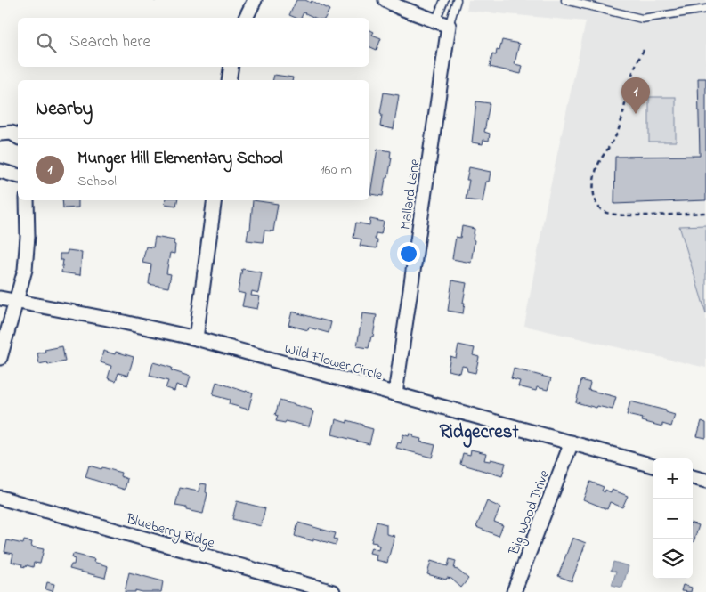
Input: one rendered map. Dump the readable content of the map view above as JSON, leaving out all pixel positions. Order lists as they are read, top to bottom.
{
  "streets": {
    "street": [
      "Mallard Lane",
      "Wild Flower Circle",
      "Big Wood Drive",
      "Blueberry Ridge"
    ]
  },
  "crossings": [
    ["Mallard Lane", "Wild Flower Circle"],
    ["Wild Flower Circle", "Big Wood Drive"]
  ],
  "districts": ["Ridgecrest"],
  "page": {
    "search": "Search here",
    "pins": "1",
    "heading": "Nearby",
    "list": [
      {
        "mark": "1",
        "name": "Munger Hill Elementary School",
        "note": "School",
        "value": "160 m"
      }
    ],
    "map_buttons": ["+", "−"]
  }
}
